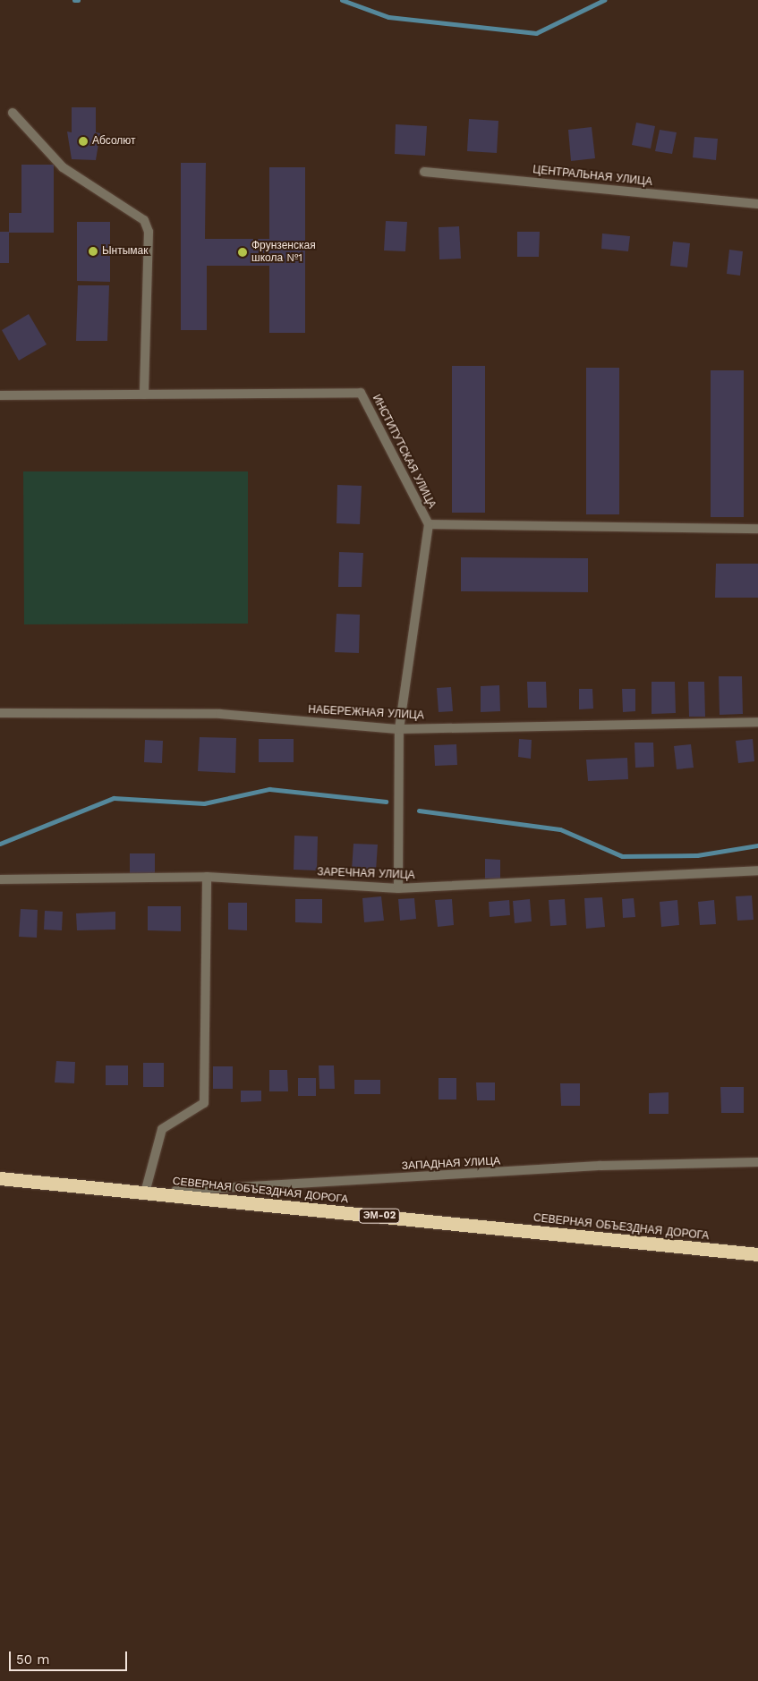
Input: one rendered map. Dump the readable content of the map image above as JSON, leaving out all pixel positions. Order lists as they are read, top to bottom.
{
  "streets": {
    "highway": ["СЕВЕРНАЯ ОБЪЕЗДНАЯ ДОРОГА", "ЭМ-02"],
    "street": [
      "ЦЕНТРАЛЬНАЯ УЛИЦА",
      "ИНСТИТУТСКАЯ УЛИЦА",
      "НАБЕРЕЖНАЯ УЛИЦА",
      "ЗАРЕЧНАЯ УЛИЦА",
      "ЗАПАДНАЯ УЛИЦА"
    ]
  },
  "crossings": [
    ["ЗАПАДНАЯ УЛИЦА", "СЕВЕРНАЯ ОБЪЕЗДНАЯ ДОРОГА"]
  ],
  "places": ["Абсолют", "Ынтымак", "Фрунзенская школа №1"],
  "scale_bar": "50 m"
}
